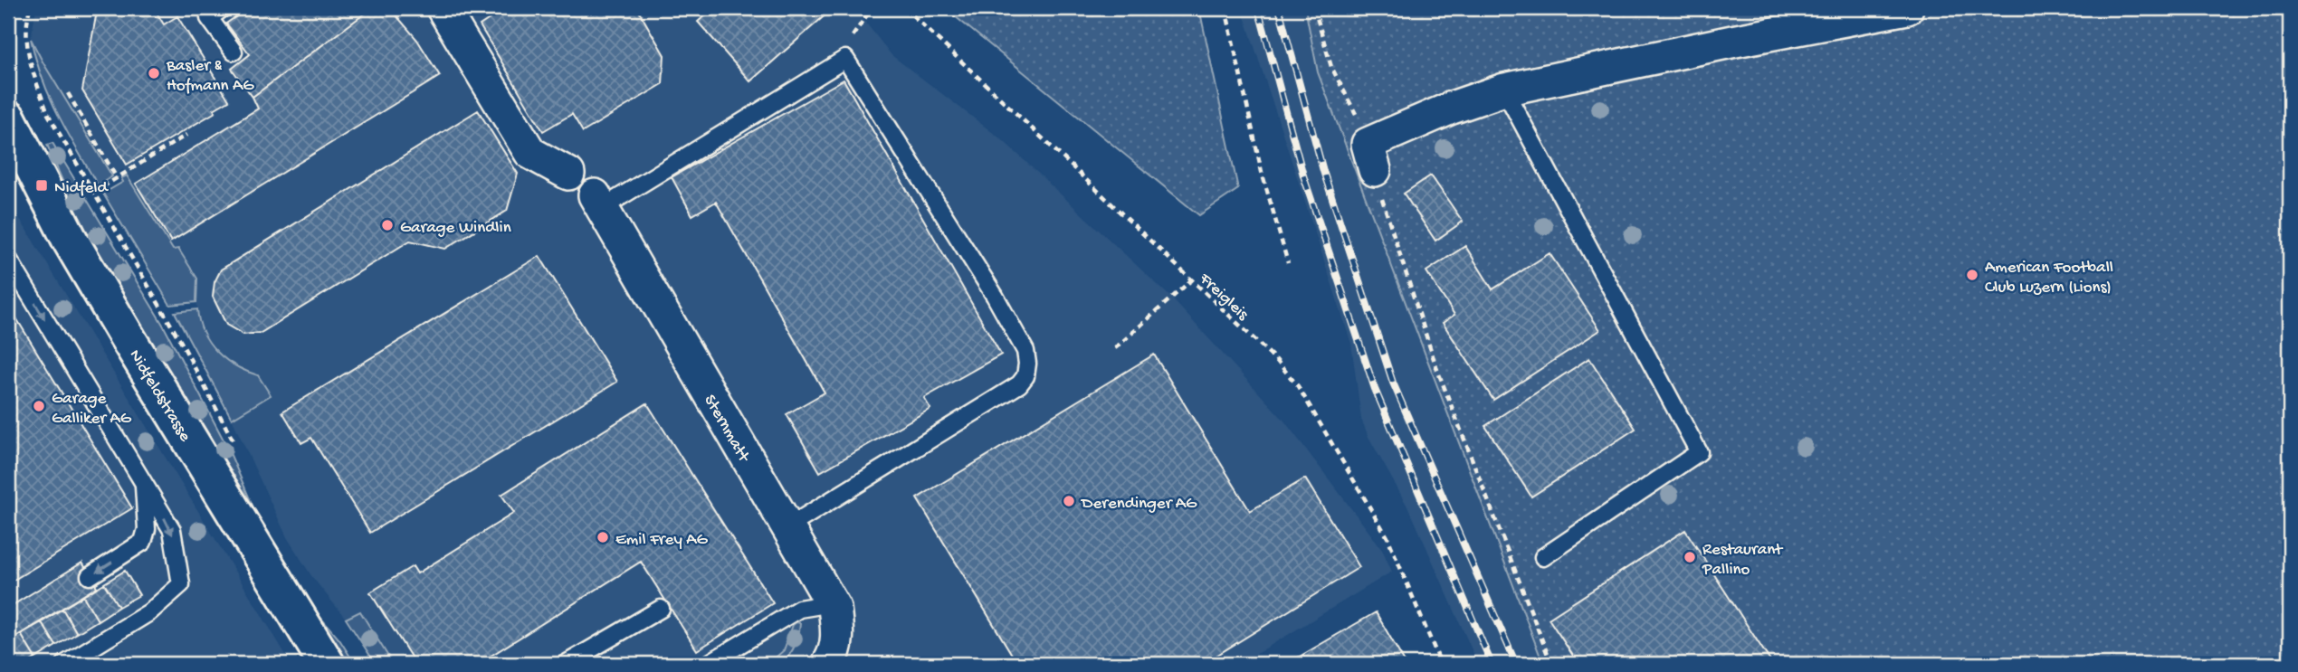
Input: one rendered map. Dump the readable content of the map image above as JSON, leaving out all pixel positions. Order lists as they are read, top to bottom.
{
  "streets": {
    "street": ["Nidfeldstrasse", "Sternmatt"],
    "path": ["Freigleis"]
  },
  "places": {
    "other": [
      "Basler & Hofmann AG",
      "Garage Windlin",
      "American Football Club Luzern (Lions)",
      "Garage Galliker AG",
      "Derendinger AG",
      "Emil Frey AG",
      "Restaurant Pallino"
    ],
    "transit": ["Nidfeld"]
  }
}
